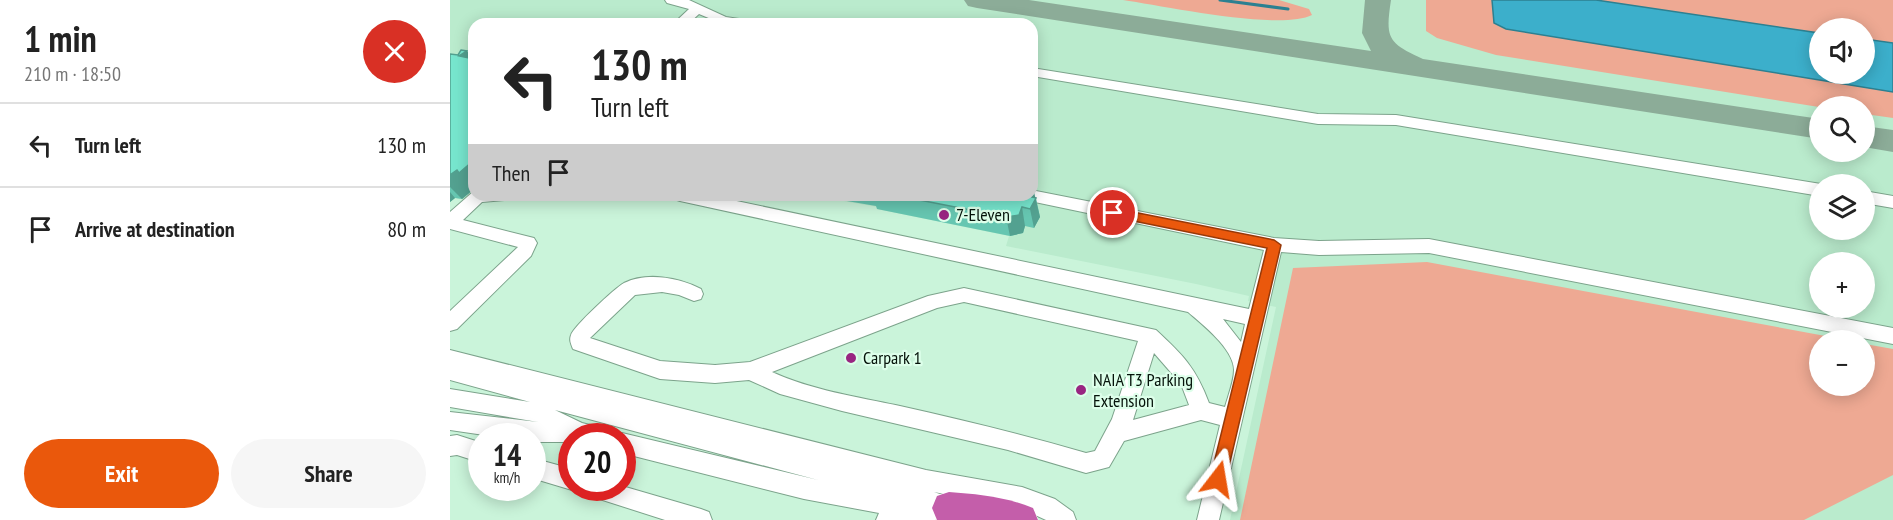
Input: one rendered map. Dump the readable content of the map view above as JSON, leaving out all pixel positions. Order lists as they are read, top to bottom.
{
  "places": ["7-Eleven", "Carpark 1", "NAIA T3 Parking Extension"],
  "page": {
    "heading": ["1 min", "210 m · 18:50"],
    "map_buttons": ["+", "−"],
    "turn": ["130 m", "Turn left"],
    "list": [
      {
        "name": "Turn left",
        "value": "130 m"
      },
      {
        "name": "Arrive at destination",
        "value": "80 m"
      }
    ],
    "then": "Then",
    "speed": "14 km/h",
    "limit": "20",
    "buttons": ["Exit", "Share"]
  }
}
